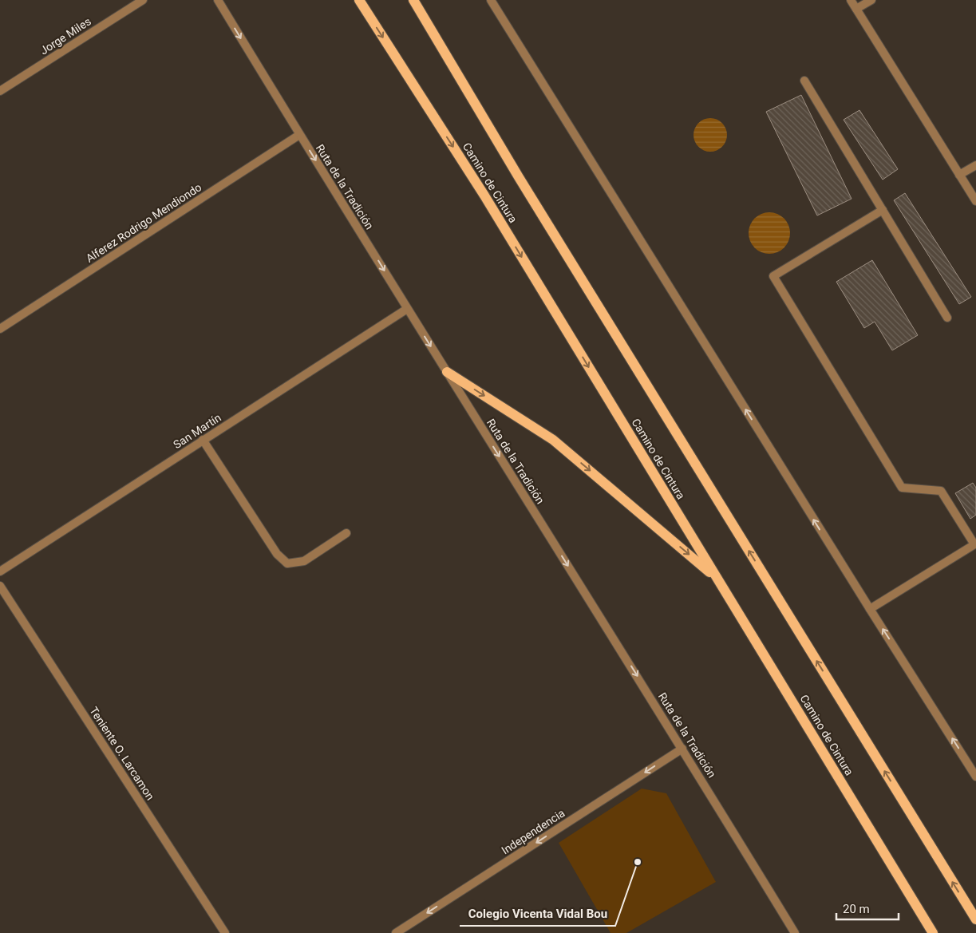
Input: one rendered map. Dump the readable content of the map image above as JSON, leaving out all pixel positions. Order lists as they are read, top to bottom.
{
  "streets": {
    "main road": ["Camino de Cintura"],
    "street": [
      "Jorge Miles",
      "Ruta de la Tradición",
      "Alferez Rodrigo Mendiondo",
      "San Martín",
      "Teniente O. Larcamon",
      "Independencia"
    ]
  },
  "crossings": [
    ["Ruta de la Tradición", "Alferez Rodrigo Mendiondo"],
    ["Ruta de la Tradición", "San Martín"],
    ["Ruta de la Tradición", "Independencia"]
  ],
  "one_way": ["Ruta de la Tradición", "Independencia"],
  "places": ["Colegio Vicenta Vidal Bou"],
  "scale_bar": "20 m"
}
